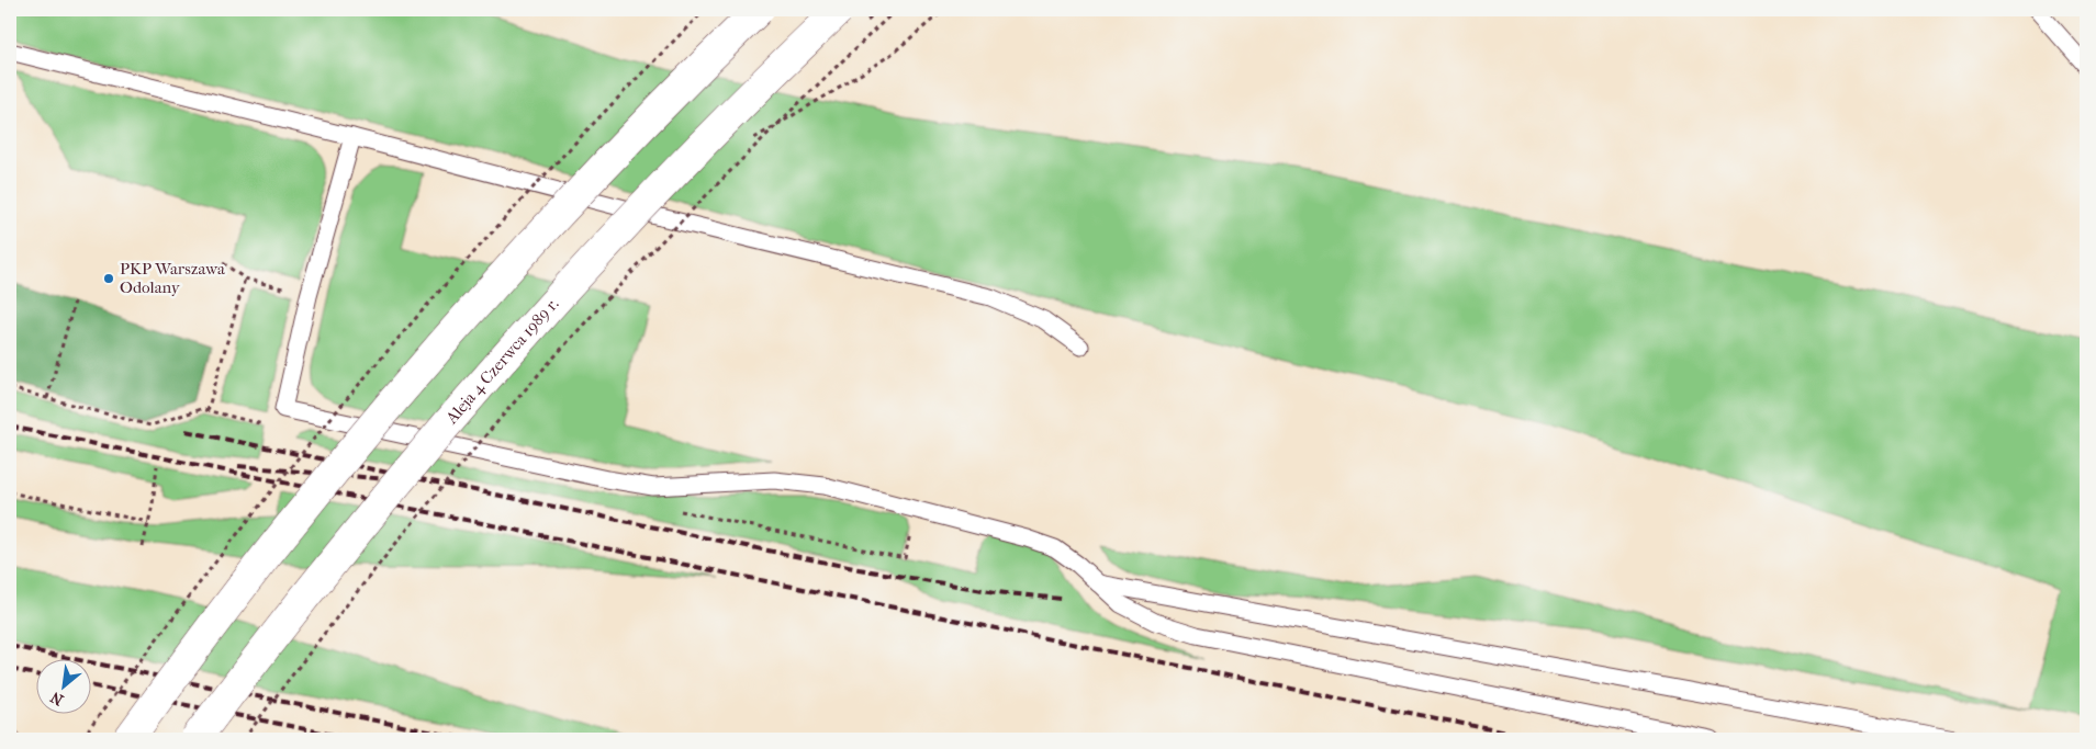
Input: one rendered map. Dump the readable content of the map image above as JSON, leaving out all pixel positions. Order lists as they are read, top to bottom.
{
  "streets": {
    "main road": ["Aleja 4 Czerwca 1989 r."]
  },
  "places": ["PKP Warszawa Odolany"],
  "north": "bottom left"
}
